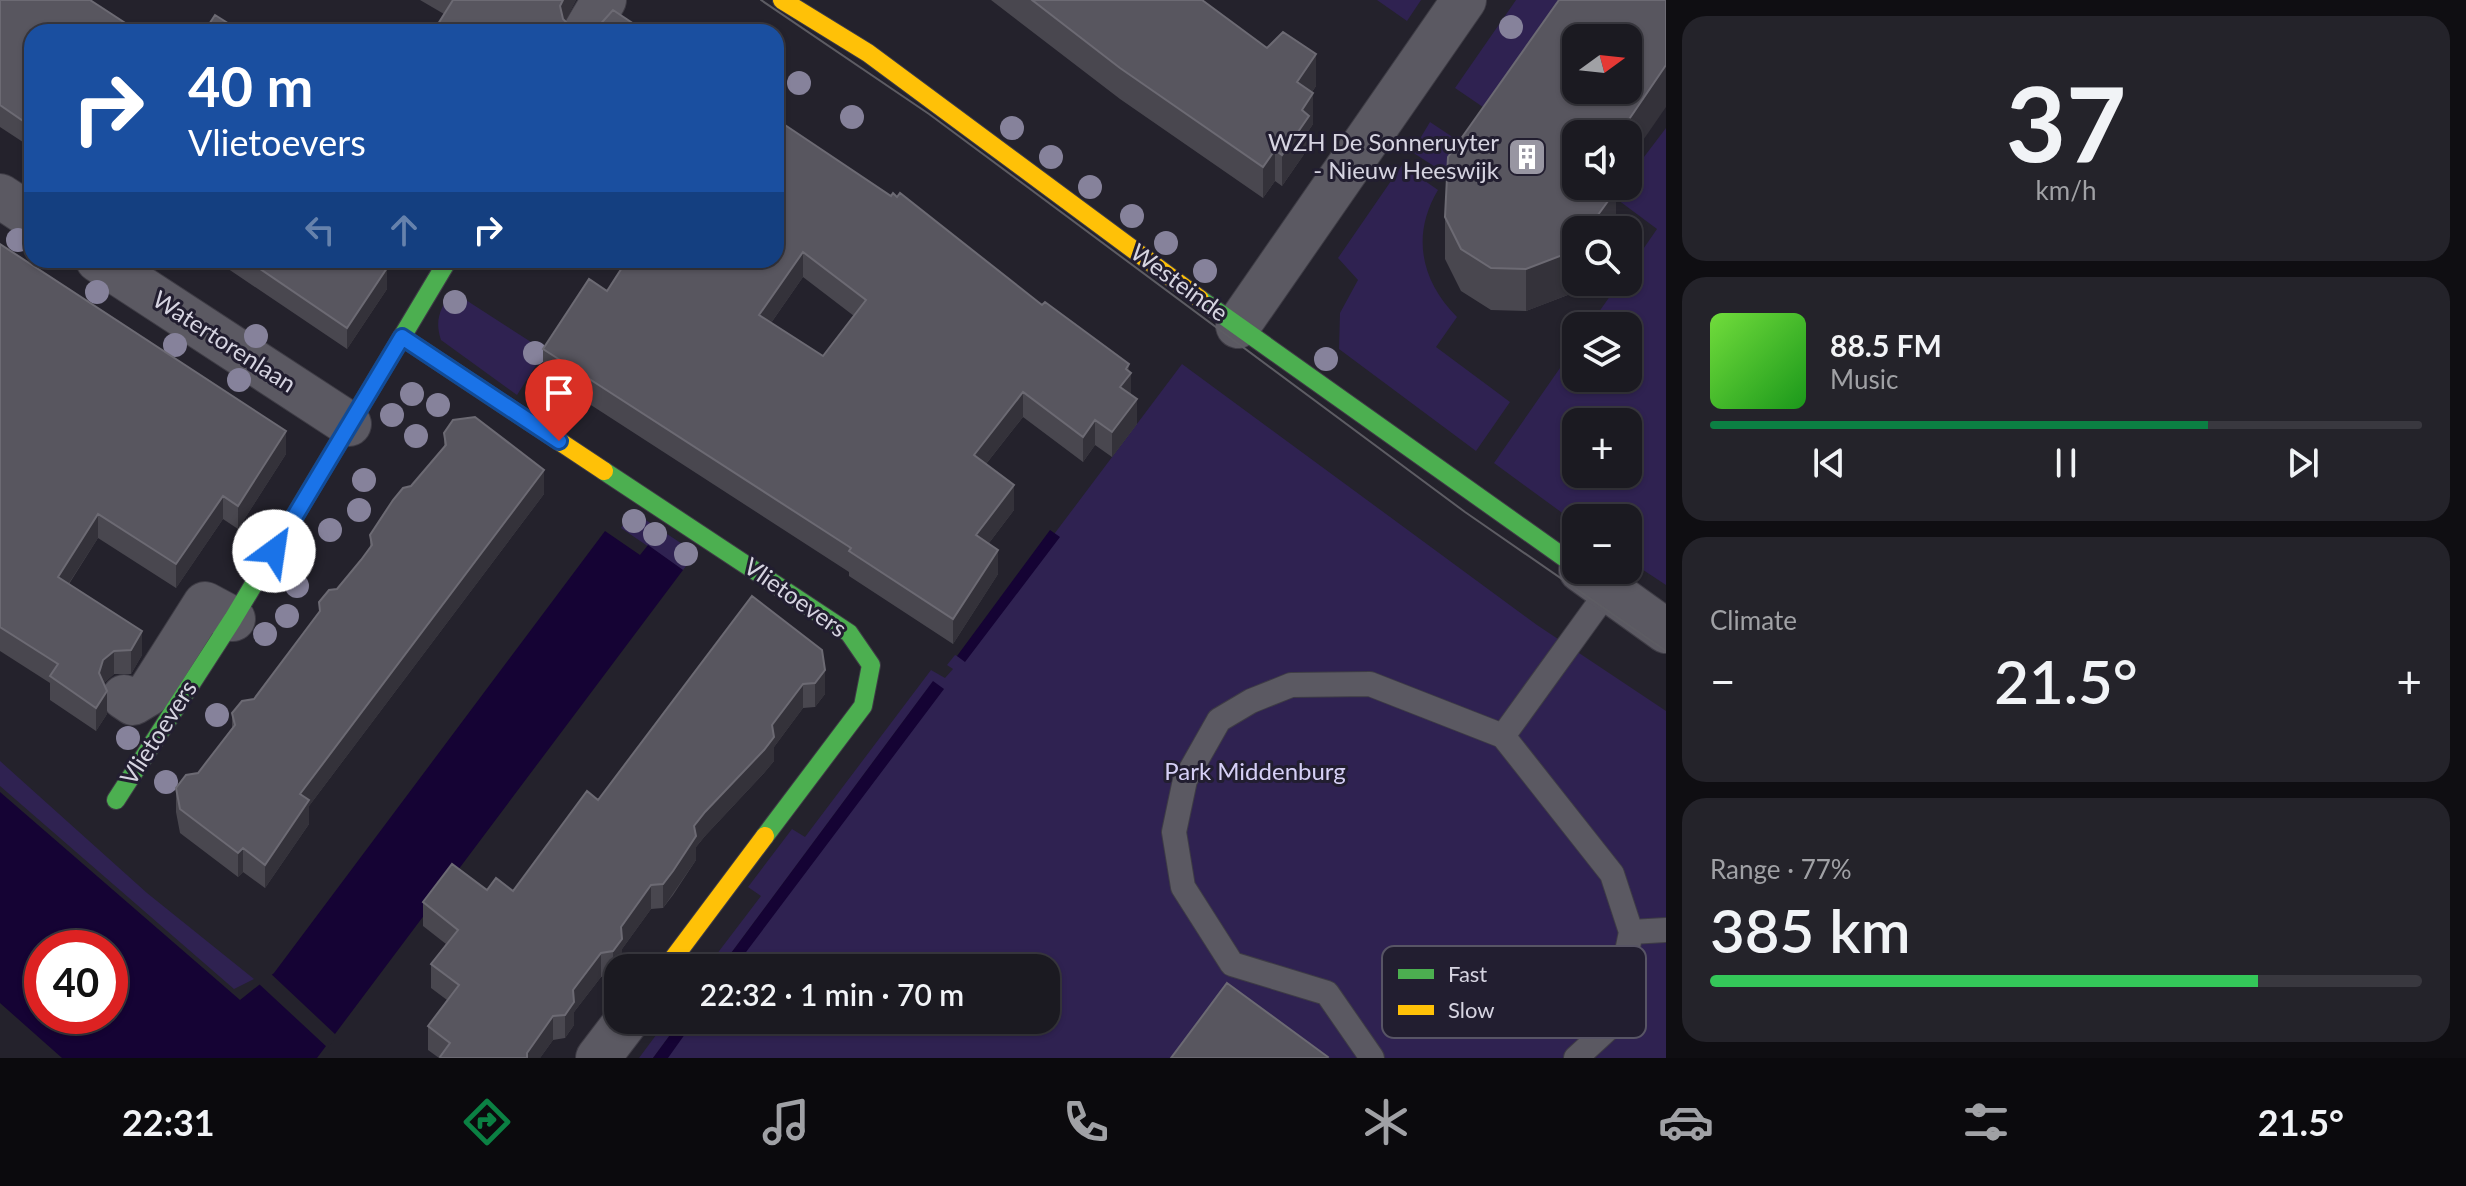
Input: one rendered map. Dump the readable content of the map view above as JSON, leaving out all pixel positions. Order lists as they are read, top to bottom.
{
  "streets": {
    "street": ["Westeinde", "Watertorenlaan", "Vlietoevers"]
  },
  "crossings": [
    ["Watertorenlaan", "Vlietoevers"]
  ],
  "parks": ["Park Middenburg"],
  "places": {
    "building": ["WZH De Sonneruyter - Nieuw Heeswijk"]
  },
  "legend": ["Fast", "Slow"],
  "north": "right",
  "page": {
    "tile": [
      ["37", "km/h"],
      "Climate",
      ["Range · 77%", "385 km"]
    ],
    "map_buttons": ["+", "−"],
    "turn": ["40 m", "Vlietoevers"],
    "song": ["88.5 FM", "Music"],
    "heat": ["−", "21.5°", "+"],
    "limit": "40",
    "trip": "22:32 · 1 min · 70 m",
    "tabs": ["22:31", "21.5°"]
  }
}
